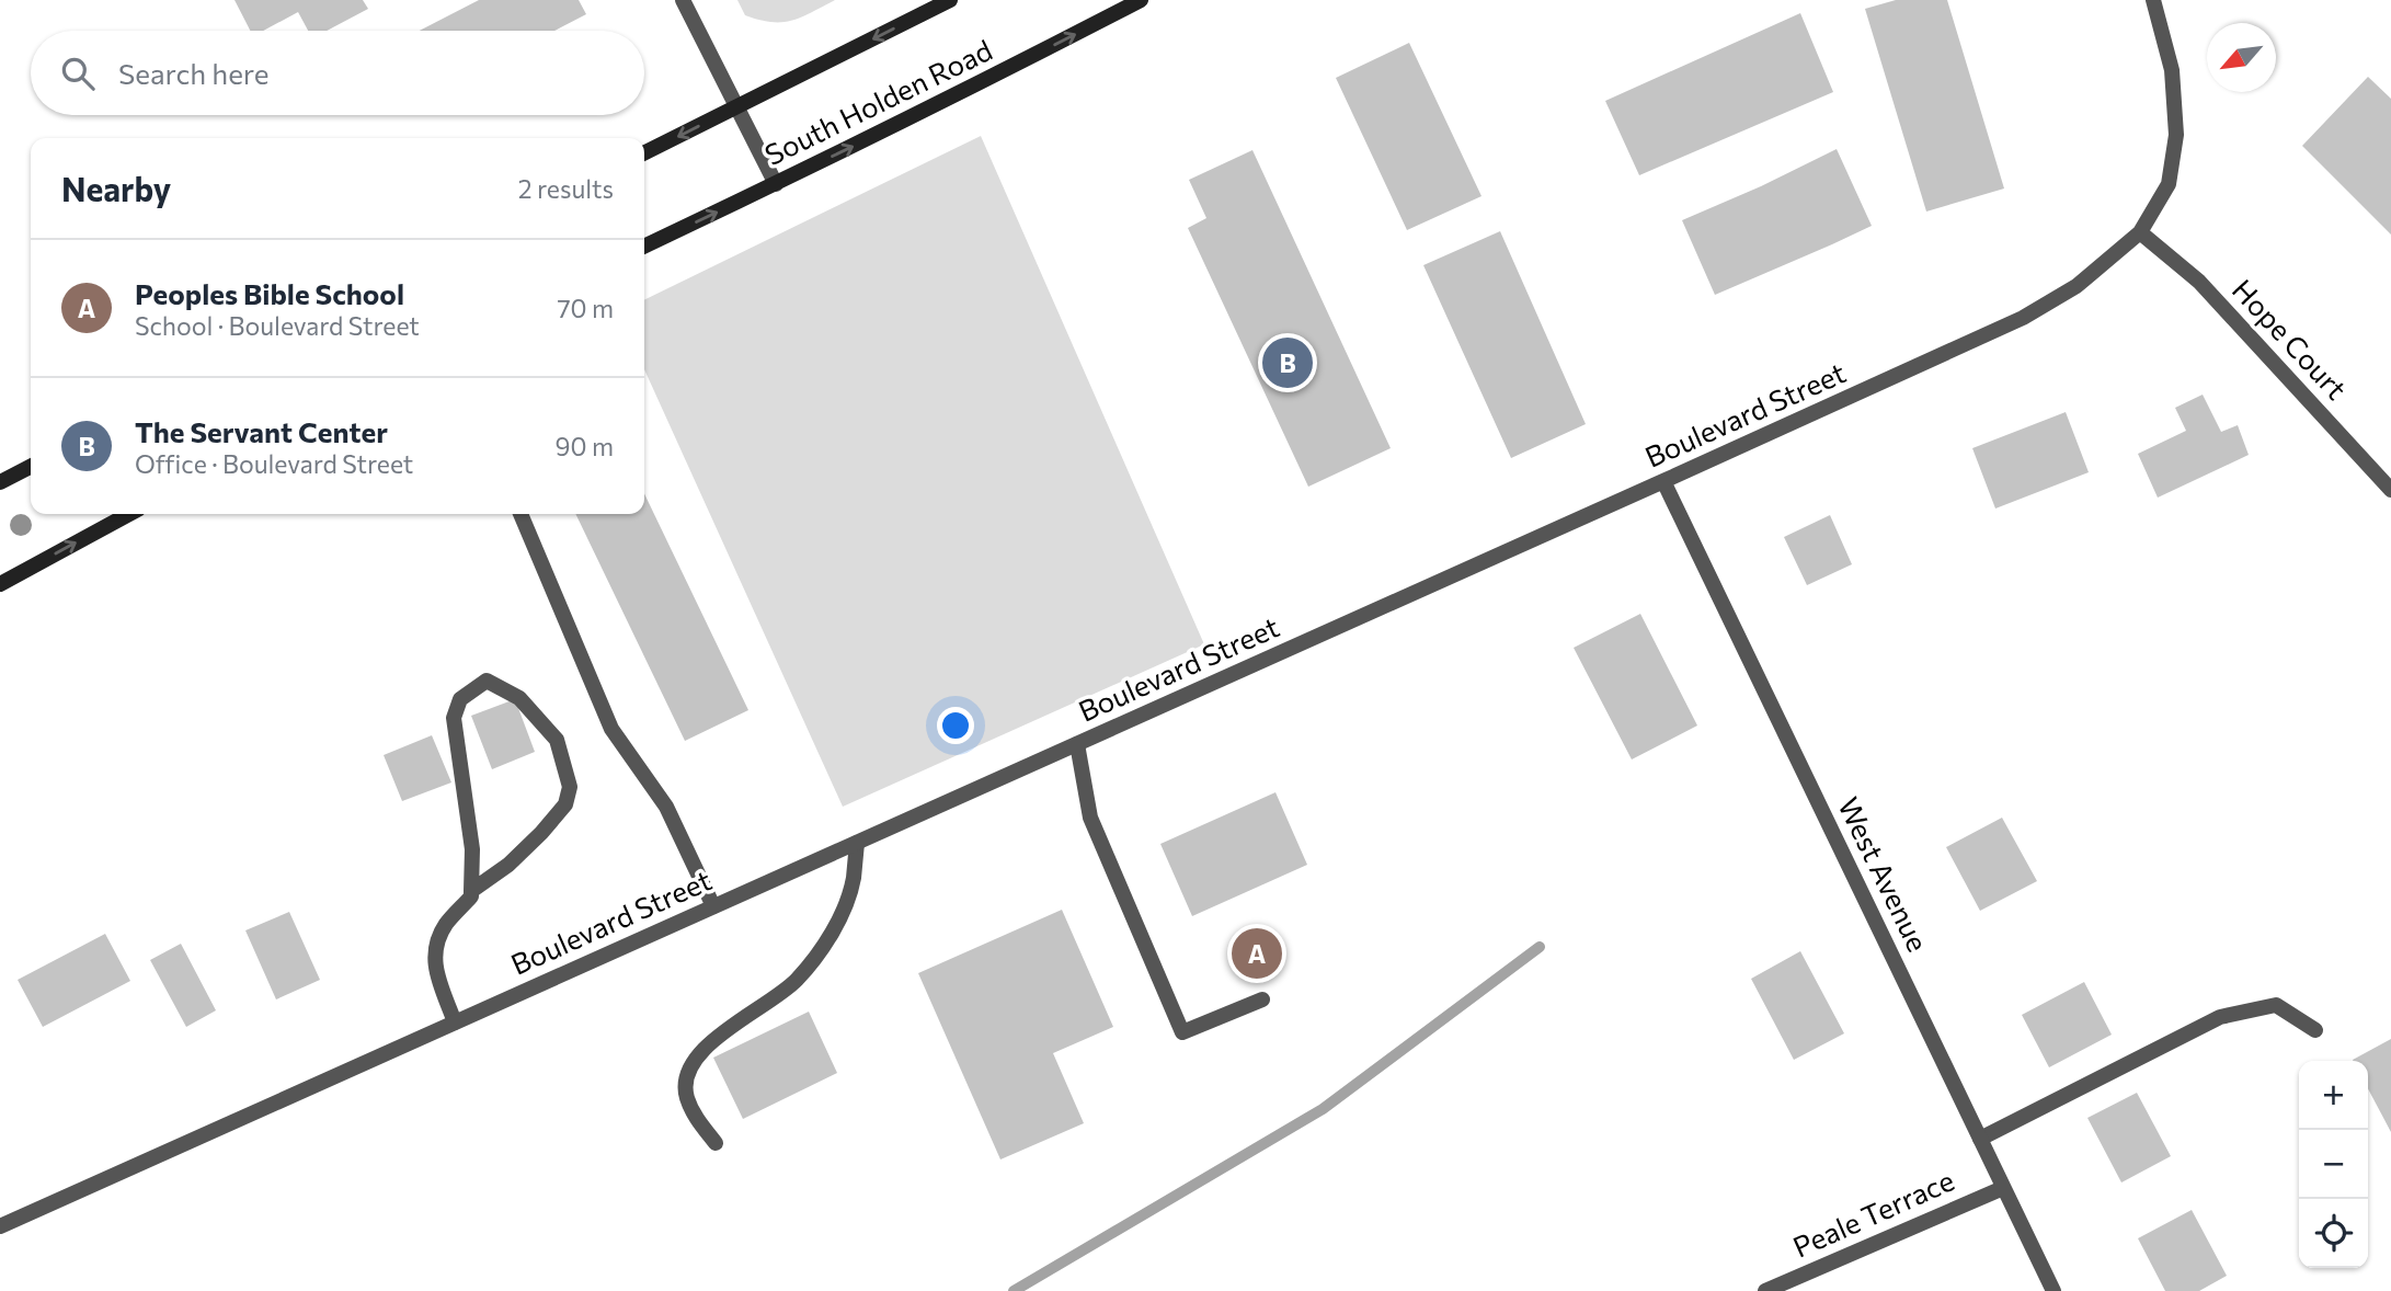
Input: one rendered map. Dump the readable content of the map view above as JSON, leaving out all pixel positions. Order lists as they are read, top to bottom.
{
  "streets": {
    "main road": ["South Holden Road"],
    "street": [
      "Hope Court",
      "Boulevard Street",
      "West Avenue",
      "Peale Terrace"
    ]
  },
  "crossings": [
    ["Hope Court", "Boulevard Street"],
    ["Boulevard Street", "West Avenue"],
    ["West Avenue", "Peale Terrace"]
  ],
  "north": "bottom left",
  "page": {
    "search": "Search here",
    "heading": ["Nearby", "2 results"],
    "list": [
      {
        "mark": "A",
        "name": "Peoples Bible School",
        "note": "School · Boulevard Street",
        "value": "70 m"
      },
      {
        "mark": "B",
        "name": "The Servant Center",
        "note": "Office · Boulevard Street",
        "value": "90 m"
      }
    ],
    "pins": ["B", "A"],
    "map_buttons": ["+", "−"]
  }
}
